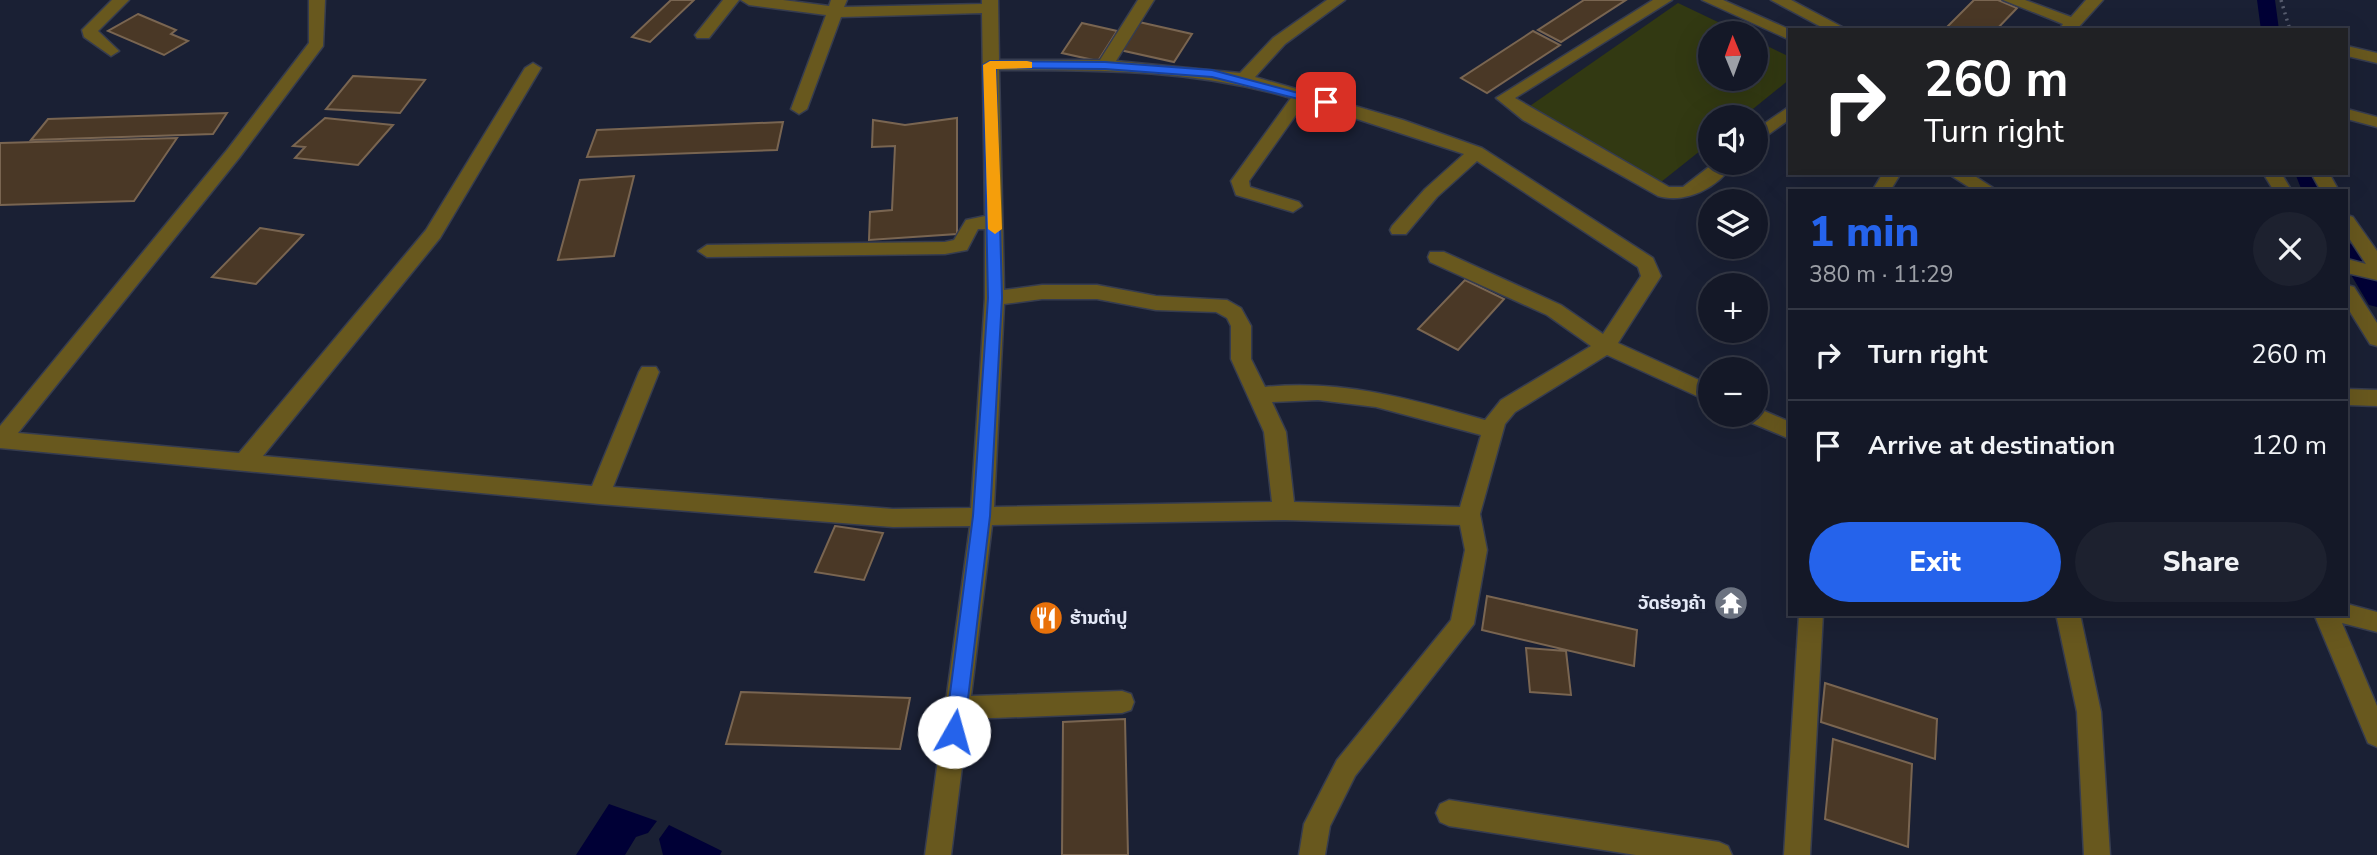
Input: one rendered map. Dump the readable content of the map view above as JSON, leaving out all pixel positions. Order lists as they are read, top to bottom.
{
  "places": {
    "temple": ["ວັດຮ່ອງຄ້າ"],
    "restaurant": ["ຮ້ານຕຳປູ"]
  },
  "north": "top",
  "page": {
    "map_buttons": ["+", "−"],
    "turn": ["260 m", "Turn right"],
    "heading": ["1 min", "380 m · 11:29"],
    "list": [
      {
        "name": "Turn right",
        "value": "260 m"
      },
      {
        "name": "Arrive at destination",
        "value": "120 m"
      }
    ],
    "buttons": ["Exit", "Share"]
  }
}
